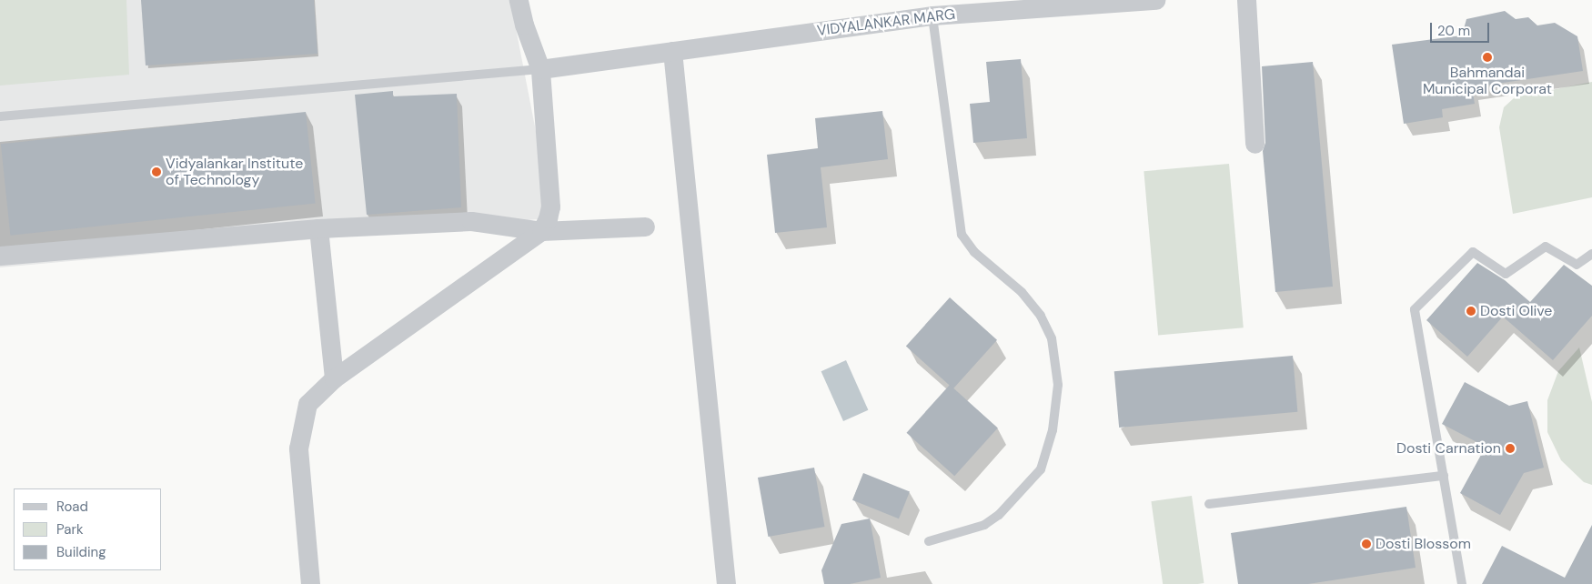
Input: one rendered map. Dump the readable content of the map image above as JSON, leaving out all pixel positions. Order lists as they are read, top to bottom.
{
  "streets": {
    "street": ["VIDYALANKAR MARG"]
  },
  "places": [
    "Bahmandai Municipal Corporat",
    "Vidyalankar Institute of Technology",
    "Dosti Olive",
    "Dosti Carnation",
    "Dosti Blossom"
  ],
  "legend": ["Road", "Park", "Building"],
  "scale_bar": "20 m"
}
